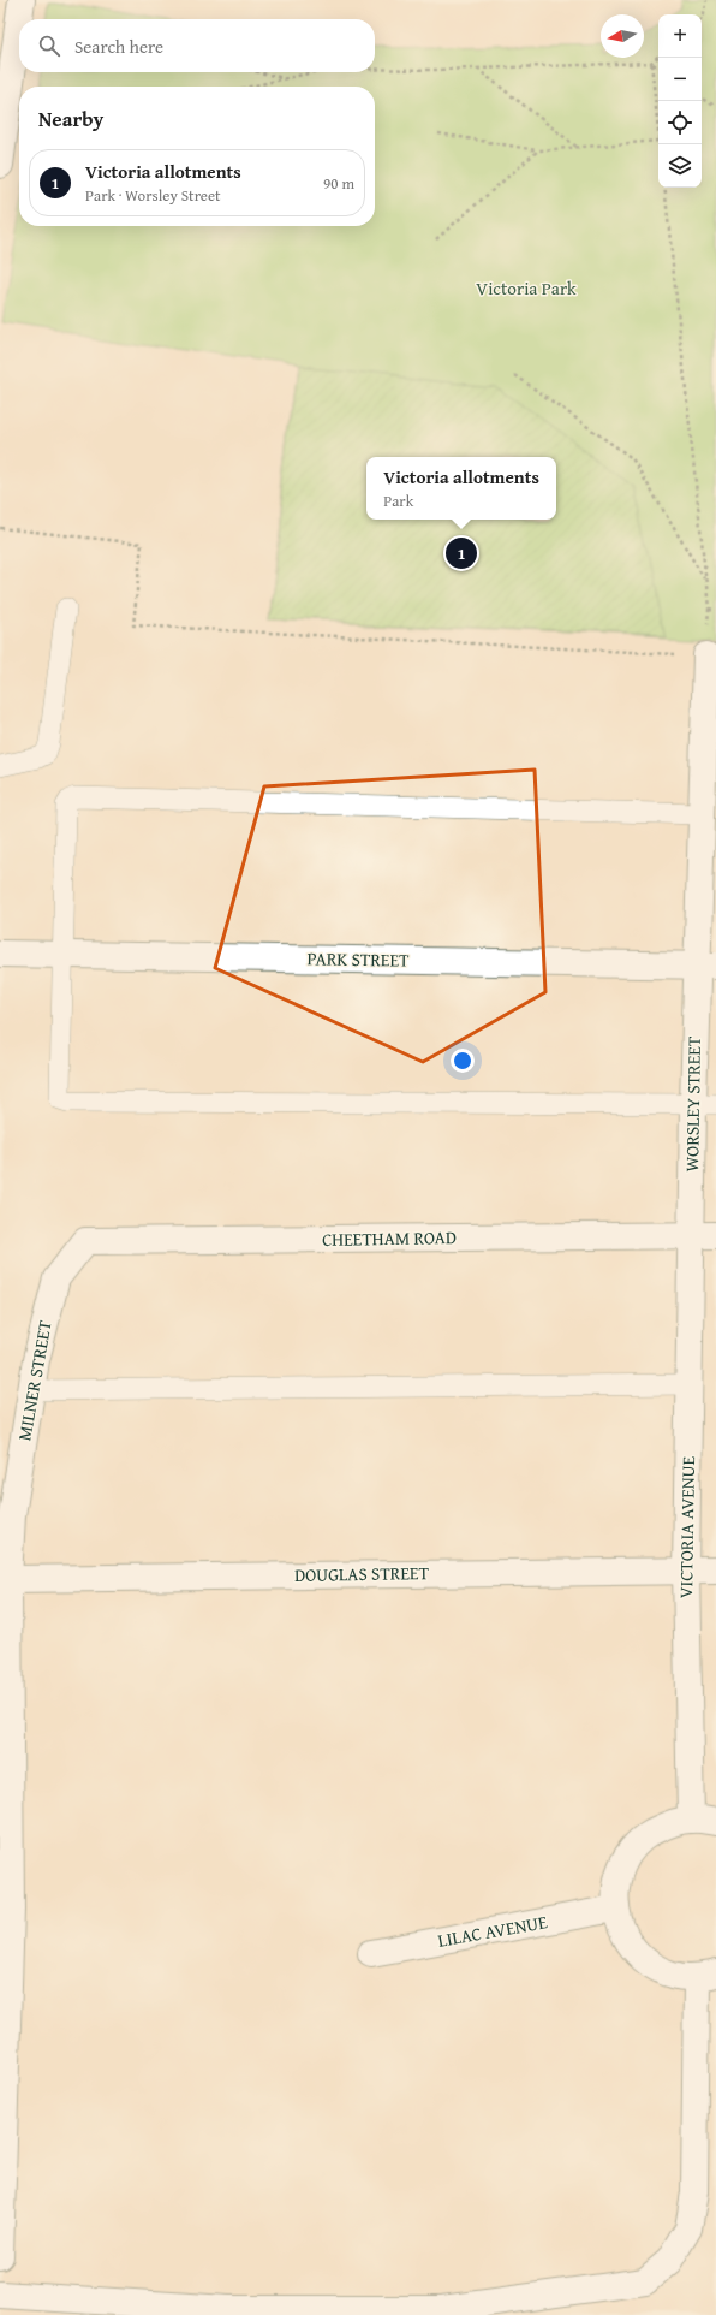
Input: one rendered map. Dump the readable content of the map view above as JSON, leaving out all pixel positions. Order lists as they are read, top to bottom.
{
  "streets": {
    "street": [
      "PARK STREET",
      "WORSLEY STREET",
      "CHEETHAM ROAD",
      "MILNER STREET",
      "VICTORIA AVENUE",
      "DOUGLAS STREET",
      "LILAC AVENUE"
    ]
  },
  "crossings": [
    ["PARK STREET", "WORSLEY STREET"],
    ["WORSLEY STREET", "CHEETHAM ROAD"],
    ["WORSLEY STREET", "VICTORIA AVENUE"],
    ["CHEETHAM ROAD", "MILNER STREET"],
    ["CHEETHAM ROAD", "VICTORIA AVENUE"],
    ["MILNER STREET", "DOUGLAS STREET"],
    ["VICTORIA AVENUE", "DOUGLAS STREET"]
  ],
  "parks": ["Victoria Park"],
  "north": "left",
  "page": {
    "map_buttons": ["+", "−"],
    "search": "Search here",
    "heading": "Nearby",
    "list": [
      {
        "mark": "1",
        "name": "Victoria allotments",
        "note": "Park · Worsley Street",
        "value": "90 m"
      }
    ],
    "popup": ["Victoria allotments", "Park"],
    "pins": "1"
  }
}
